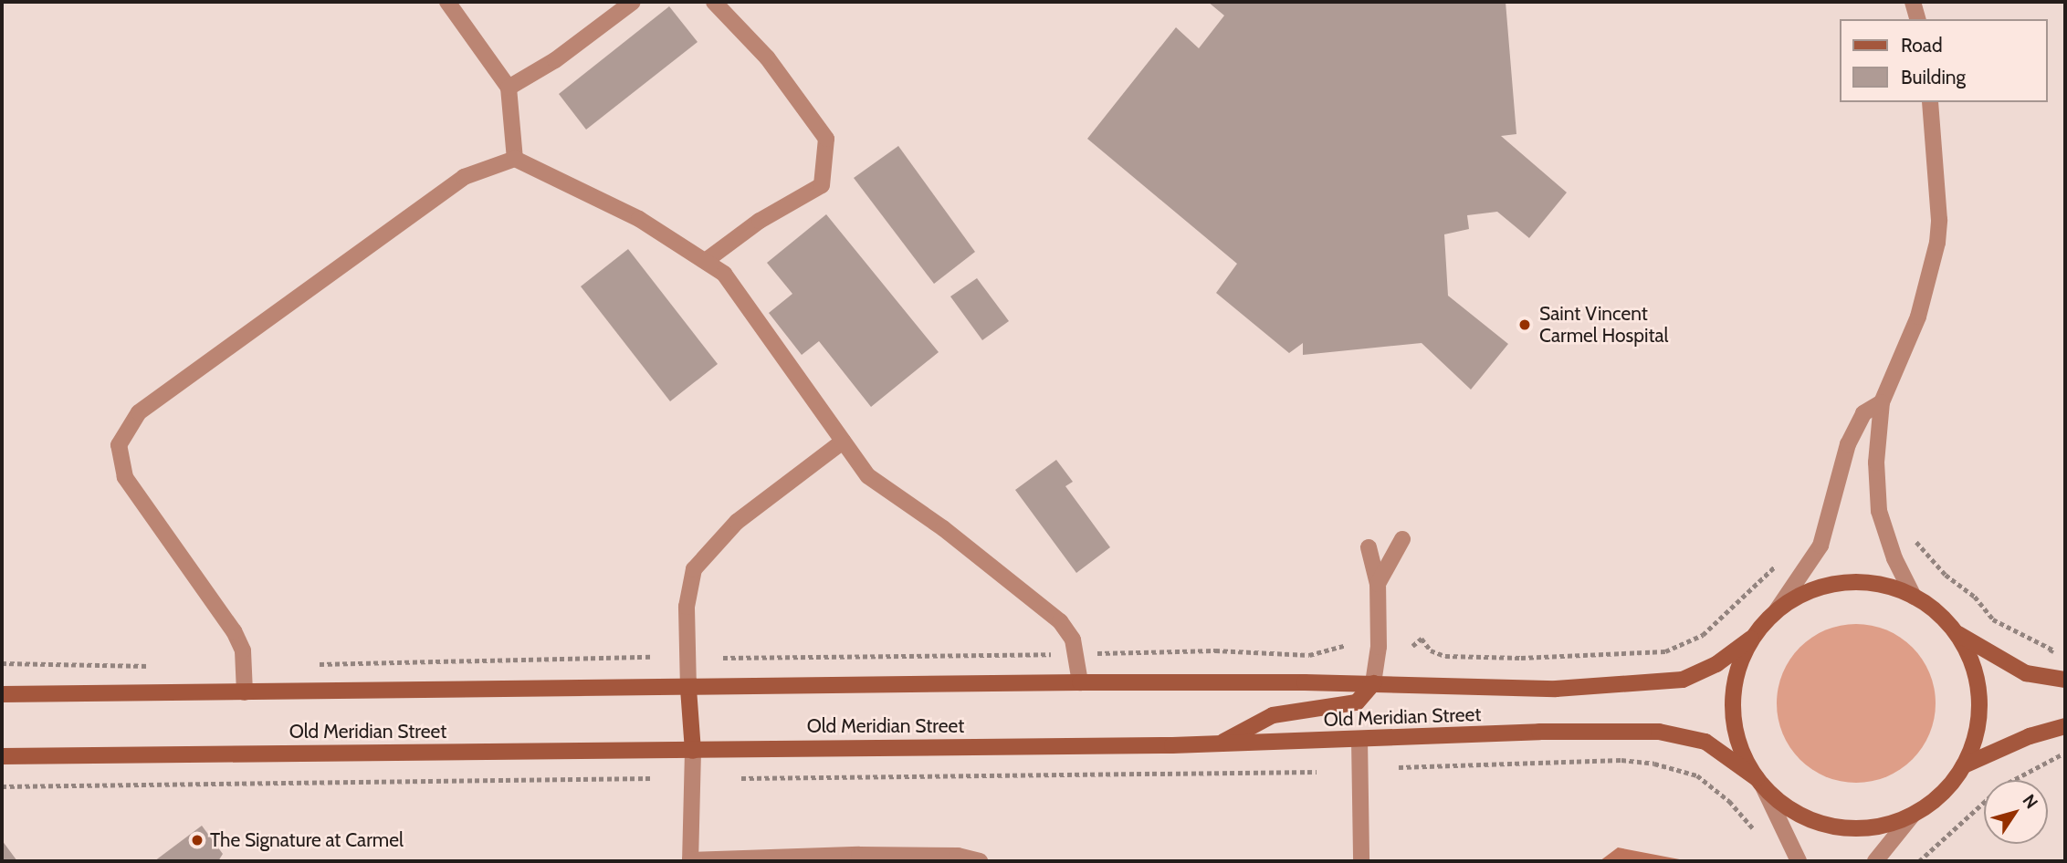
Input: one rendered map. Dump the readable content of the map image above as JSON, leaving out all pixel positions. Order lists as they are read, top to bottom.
{
  "streets": {
    "main road": ["Old Meridian Street"]
  },
  "places": ["Saint Vincent Carmel Hospital", "The Signature at Carmel"],
  "legend": ["Road", "Building"],
  "north": "top right"
}
